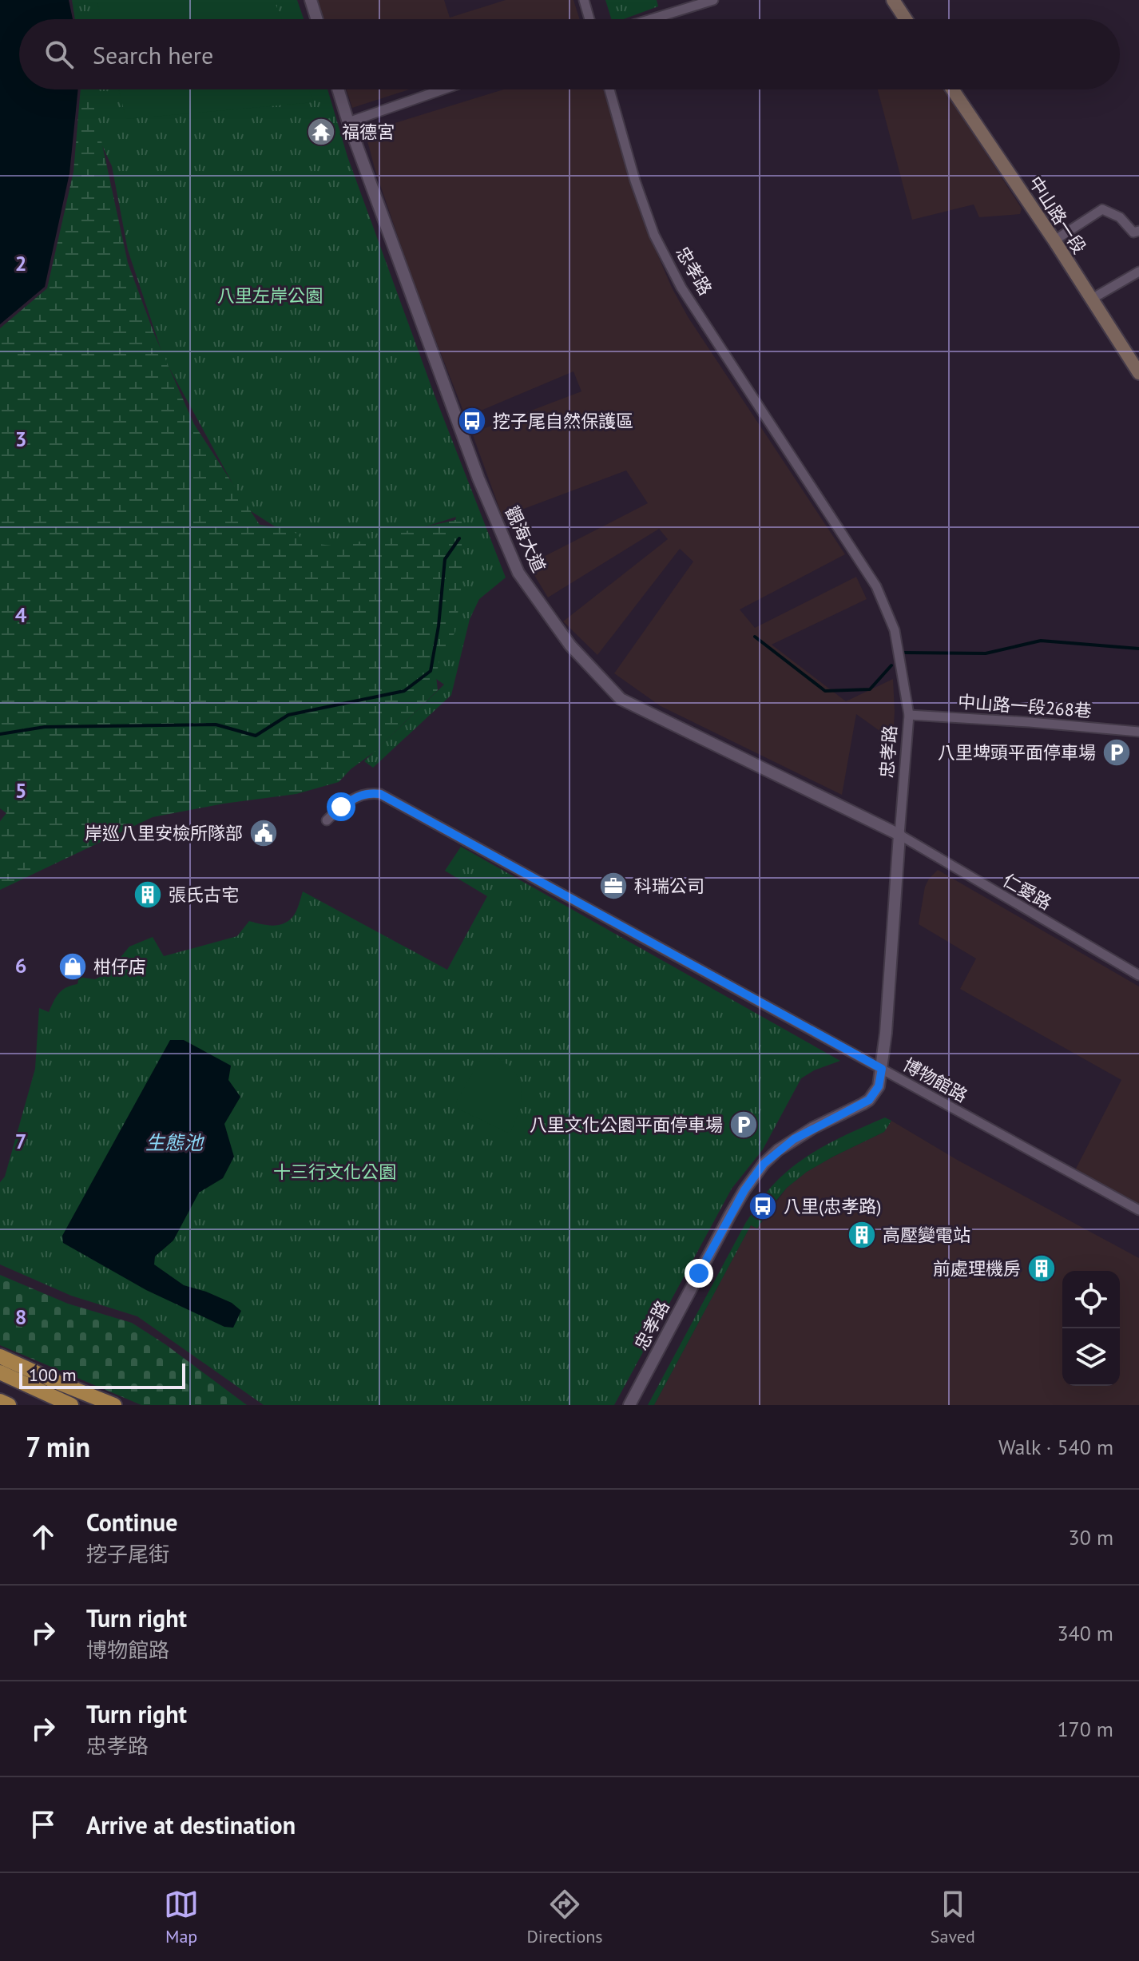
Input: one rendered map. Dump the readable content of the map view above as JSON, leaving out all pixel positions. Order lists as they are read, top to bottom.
{
  "streets": {
    "main road": ["中山路一段"],
    "street": [
      "忠孝路",
      "觀海大道",
      "中山路一段268巷",
      "仁愛路",
      "博物館路"
    ]
  },
  "crossings": [
    ["忠孝路", "觀海大道"],
    ["忠孝路", "中山路一段268巷"],
    ["忠孝路", "仁愛路"],
    ["忠孝路", "博物館路"],
    ["觀海大道", "仁愛路"]
  ],
  "water": ["生態池"],
  "parks": ["八里左岸公園", "十三行文化公園"],
  "places": {
    "temple": ["福德宮"],
    "bus stop": ["挖子尾自然保護區", "八里(忠孝路)"],
    "parking": ["八里埤頭平面停車場", "八里文化公園平面停車場"],
    "public building": ["岸巡八里安檢所隊部"],
    "office": ["科瑞公司"],
    "building": ["張氏古宅", "高壓變電站", "前處理機房"],
    "shop": ["柑仔店"]
  },
  "scale_bar": "100 m",
  "page": {
    "search": "Search here",
    "scale": "100 m",
    "heading": ["7 min", "Walk · 540 m"],
    "list": [
      ["Continue", "挖子尾街", "30 m"],
      ["Turn right", "博物館路", "340 m"],
      ["Turn right", "忠孝路", "170 m"],
      "Arrive at destination"
    ],
    "nav": ["Map", "Directions", "Saved"]
  },
  "grid": {
    "rows": [
      "2",
      "3",
      "4",
      "5",
      "6",
      "7",
      "8"
    ]
  }
}
